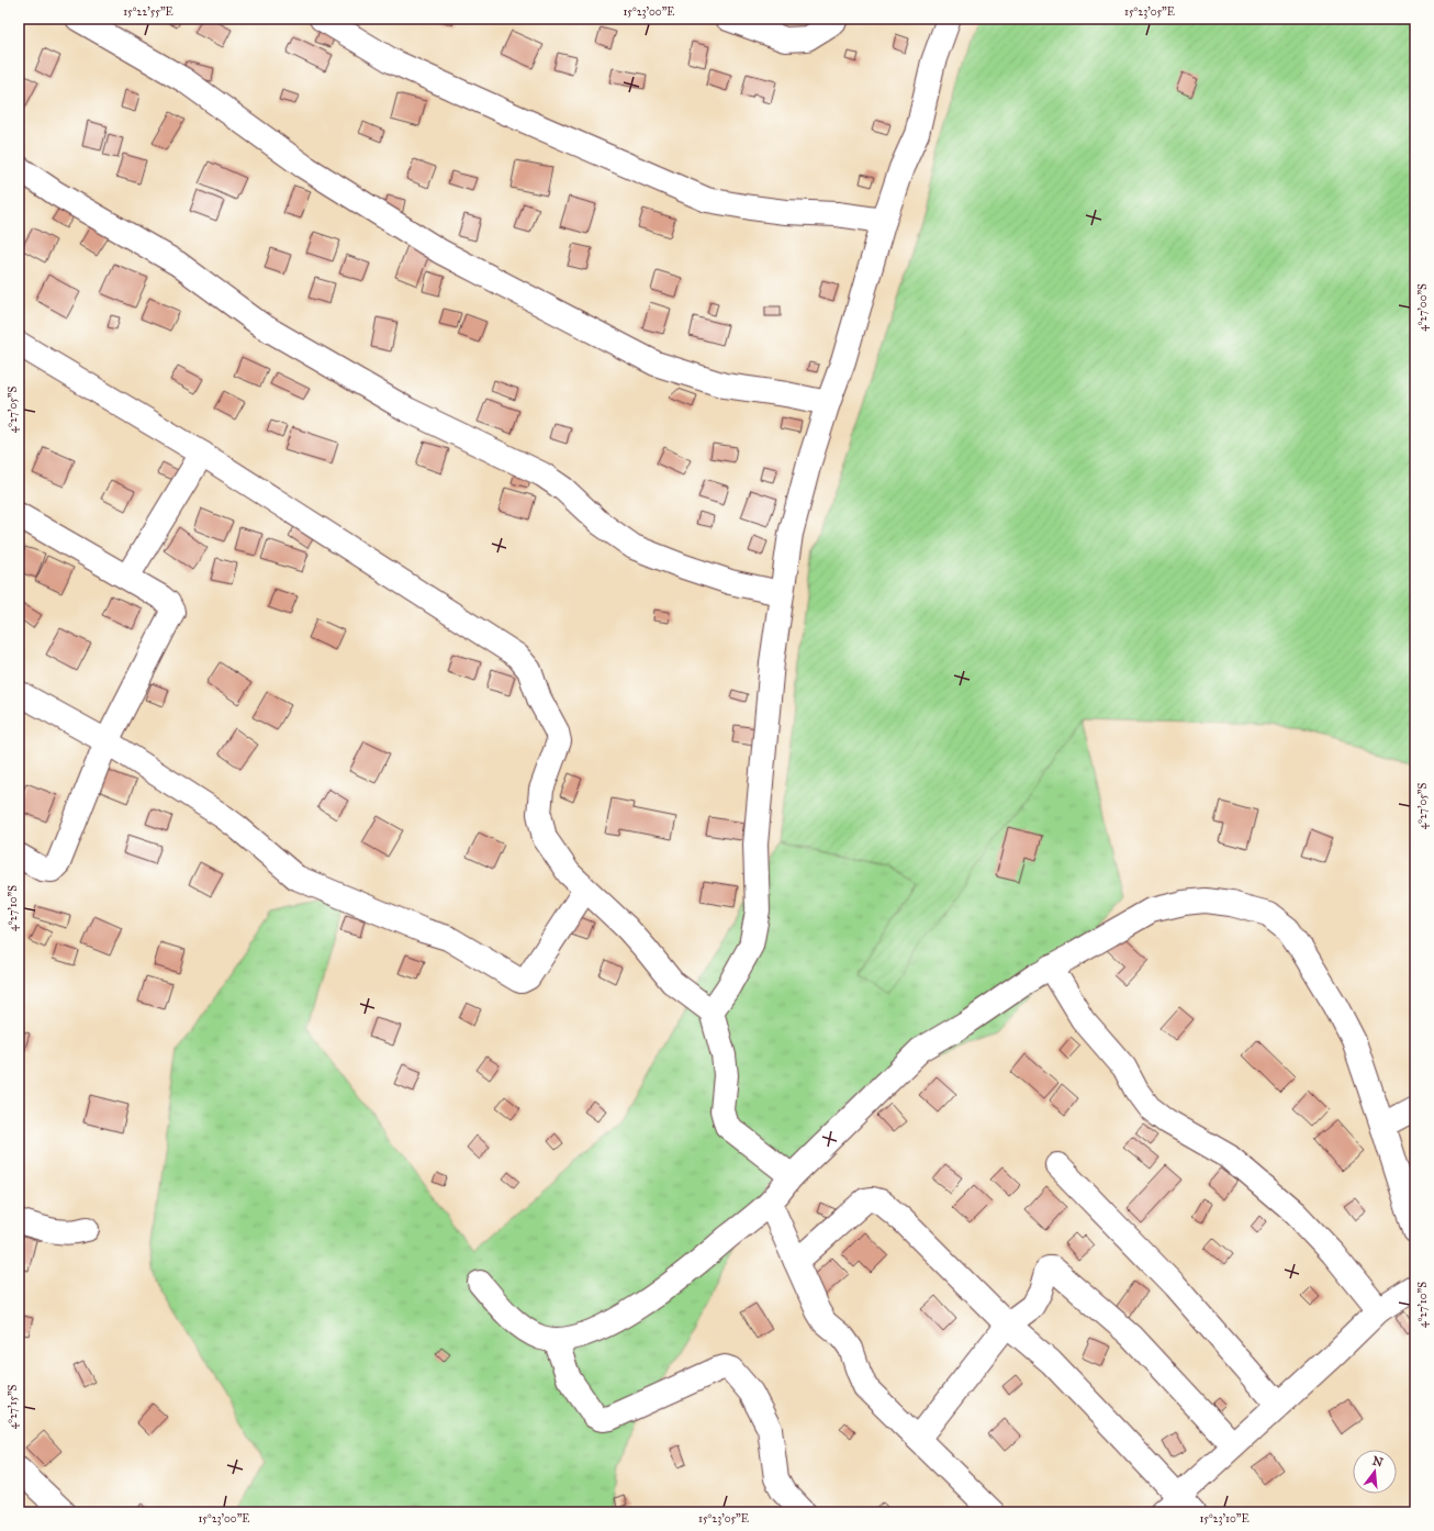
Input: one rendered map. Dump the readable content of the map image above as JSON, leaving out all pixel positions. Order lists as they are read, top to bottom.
{
  "north": "top",
  "coordinates": [
    "15°22'55\"E",
    "15°23'00\"E",
    "15°23'05\"E",
    "4°27'00\"S",
    "4°27'05\"S",
    "4°27'10\"S",
    "4°27'15\"S",
    "15°23'10\"E"
  ]
}
